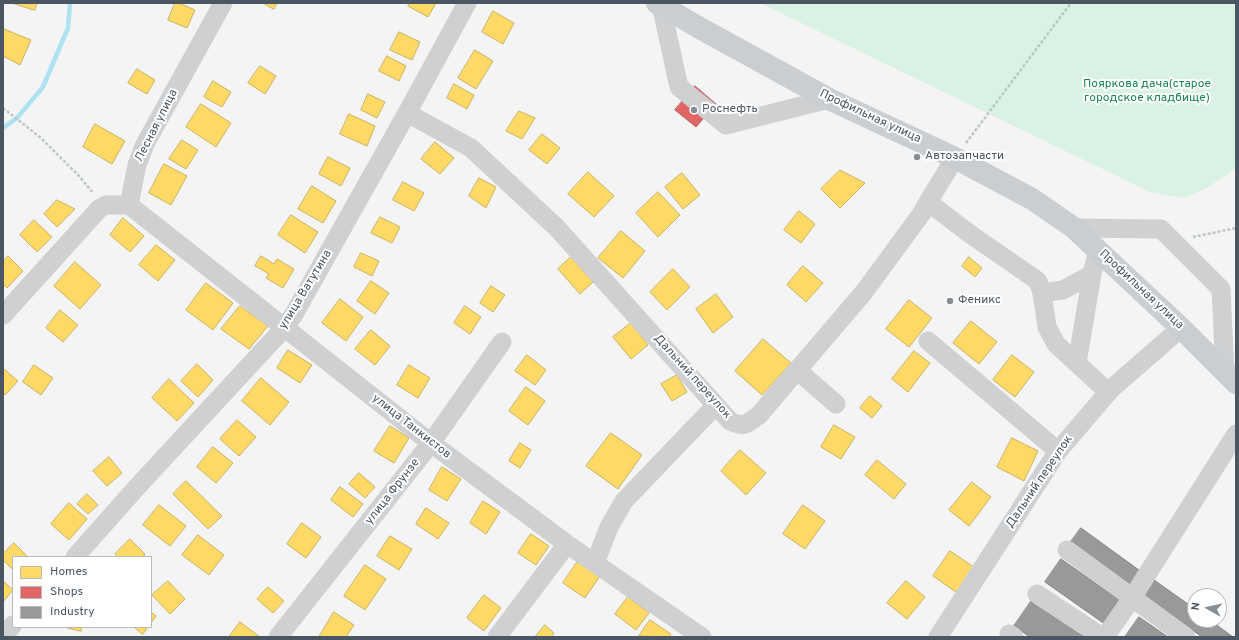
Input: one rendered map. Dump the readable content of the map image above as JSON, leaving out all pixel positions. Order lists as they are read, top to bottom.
{
  "streets": {
    "main road": ["Профильная улица"],
    "street": [
      "Лесная улица",
      "улица Ватутина",
      "Дальний переулок",
      "улица Танкистов",
      "улица Фрунзе"
    ]
  },
  "crossings": [
    ["Профильная улица", "Дальний переулок"],
    ["Лесная улица", "улица Танкистов"],
    ["улица Ватутина", "Дальний переулок"],
    ["улица Ватутина", "улица Танкистов"],
    ["улица Танкистов", "улица Фрунзе"]
  ],
  "parks": ["Пояркова дача(старое городское кладбище)"],
  "places": ["Роснефть", "Автозапчасти", "Феникс"],
  "legend": ["Homes", "Shops", "Industry"],
  "north": "left"
}
